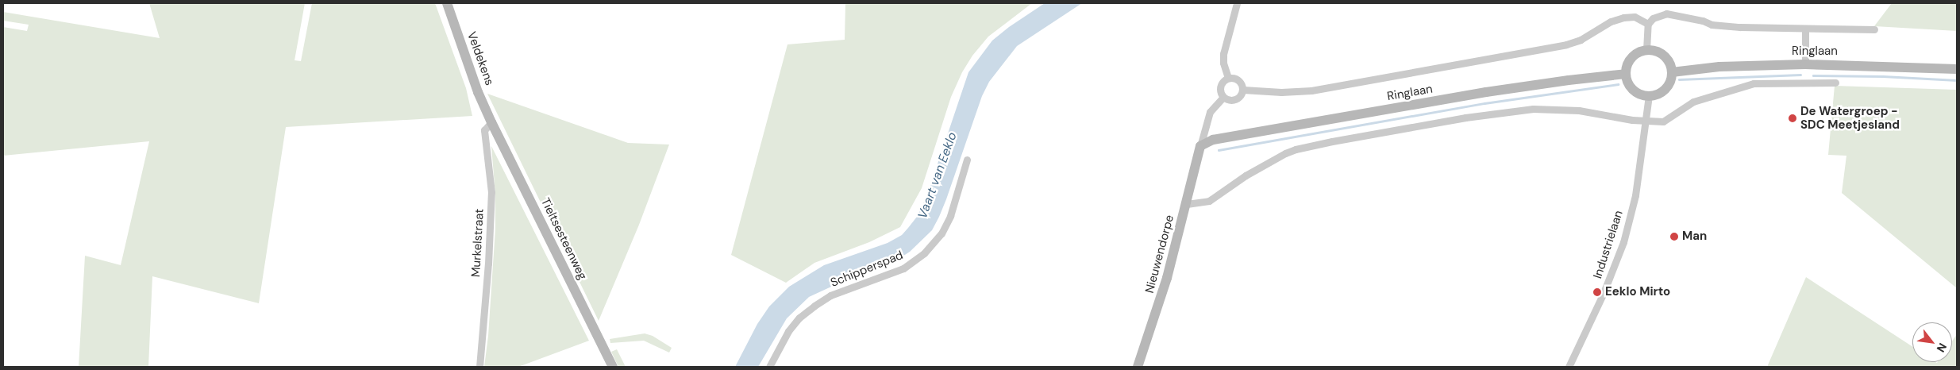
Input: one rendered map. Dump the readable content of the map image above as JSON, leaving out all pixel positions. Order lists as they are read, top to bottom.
{
  "streets": {
    "main road": [
      "Ringlaan",
      "Veldekens",
      "Tieltsesteenweg",
      "Nieuwendorpe"
    ],
    "street": ["Murkelstraat", "Industrielaan", "Schipperspad"]
  },
  "crossings": [
    ["Ringlaan", "Industrielaan"],
    ["Ringlaan", "Nieuwendorpe"],
    ["Veldekens", "Tieltsesteenweg"],
    ["Veldekens", "Murkelstraat"],
    ["Tieltsesteenweg", "Murkelstraat"]
  ],
  "water": ["Vaart van Eeklo"],
  "places": ["De Watergroep - SDC Meetjesland", "Man", "Eeklo Mirto"],
  "north": "bottom right"
}
